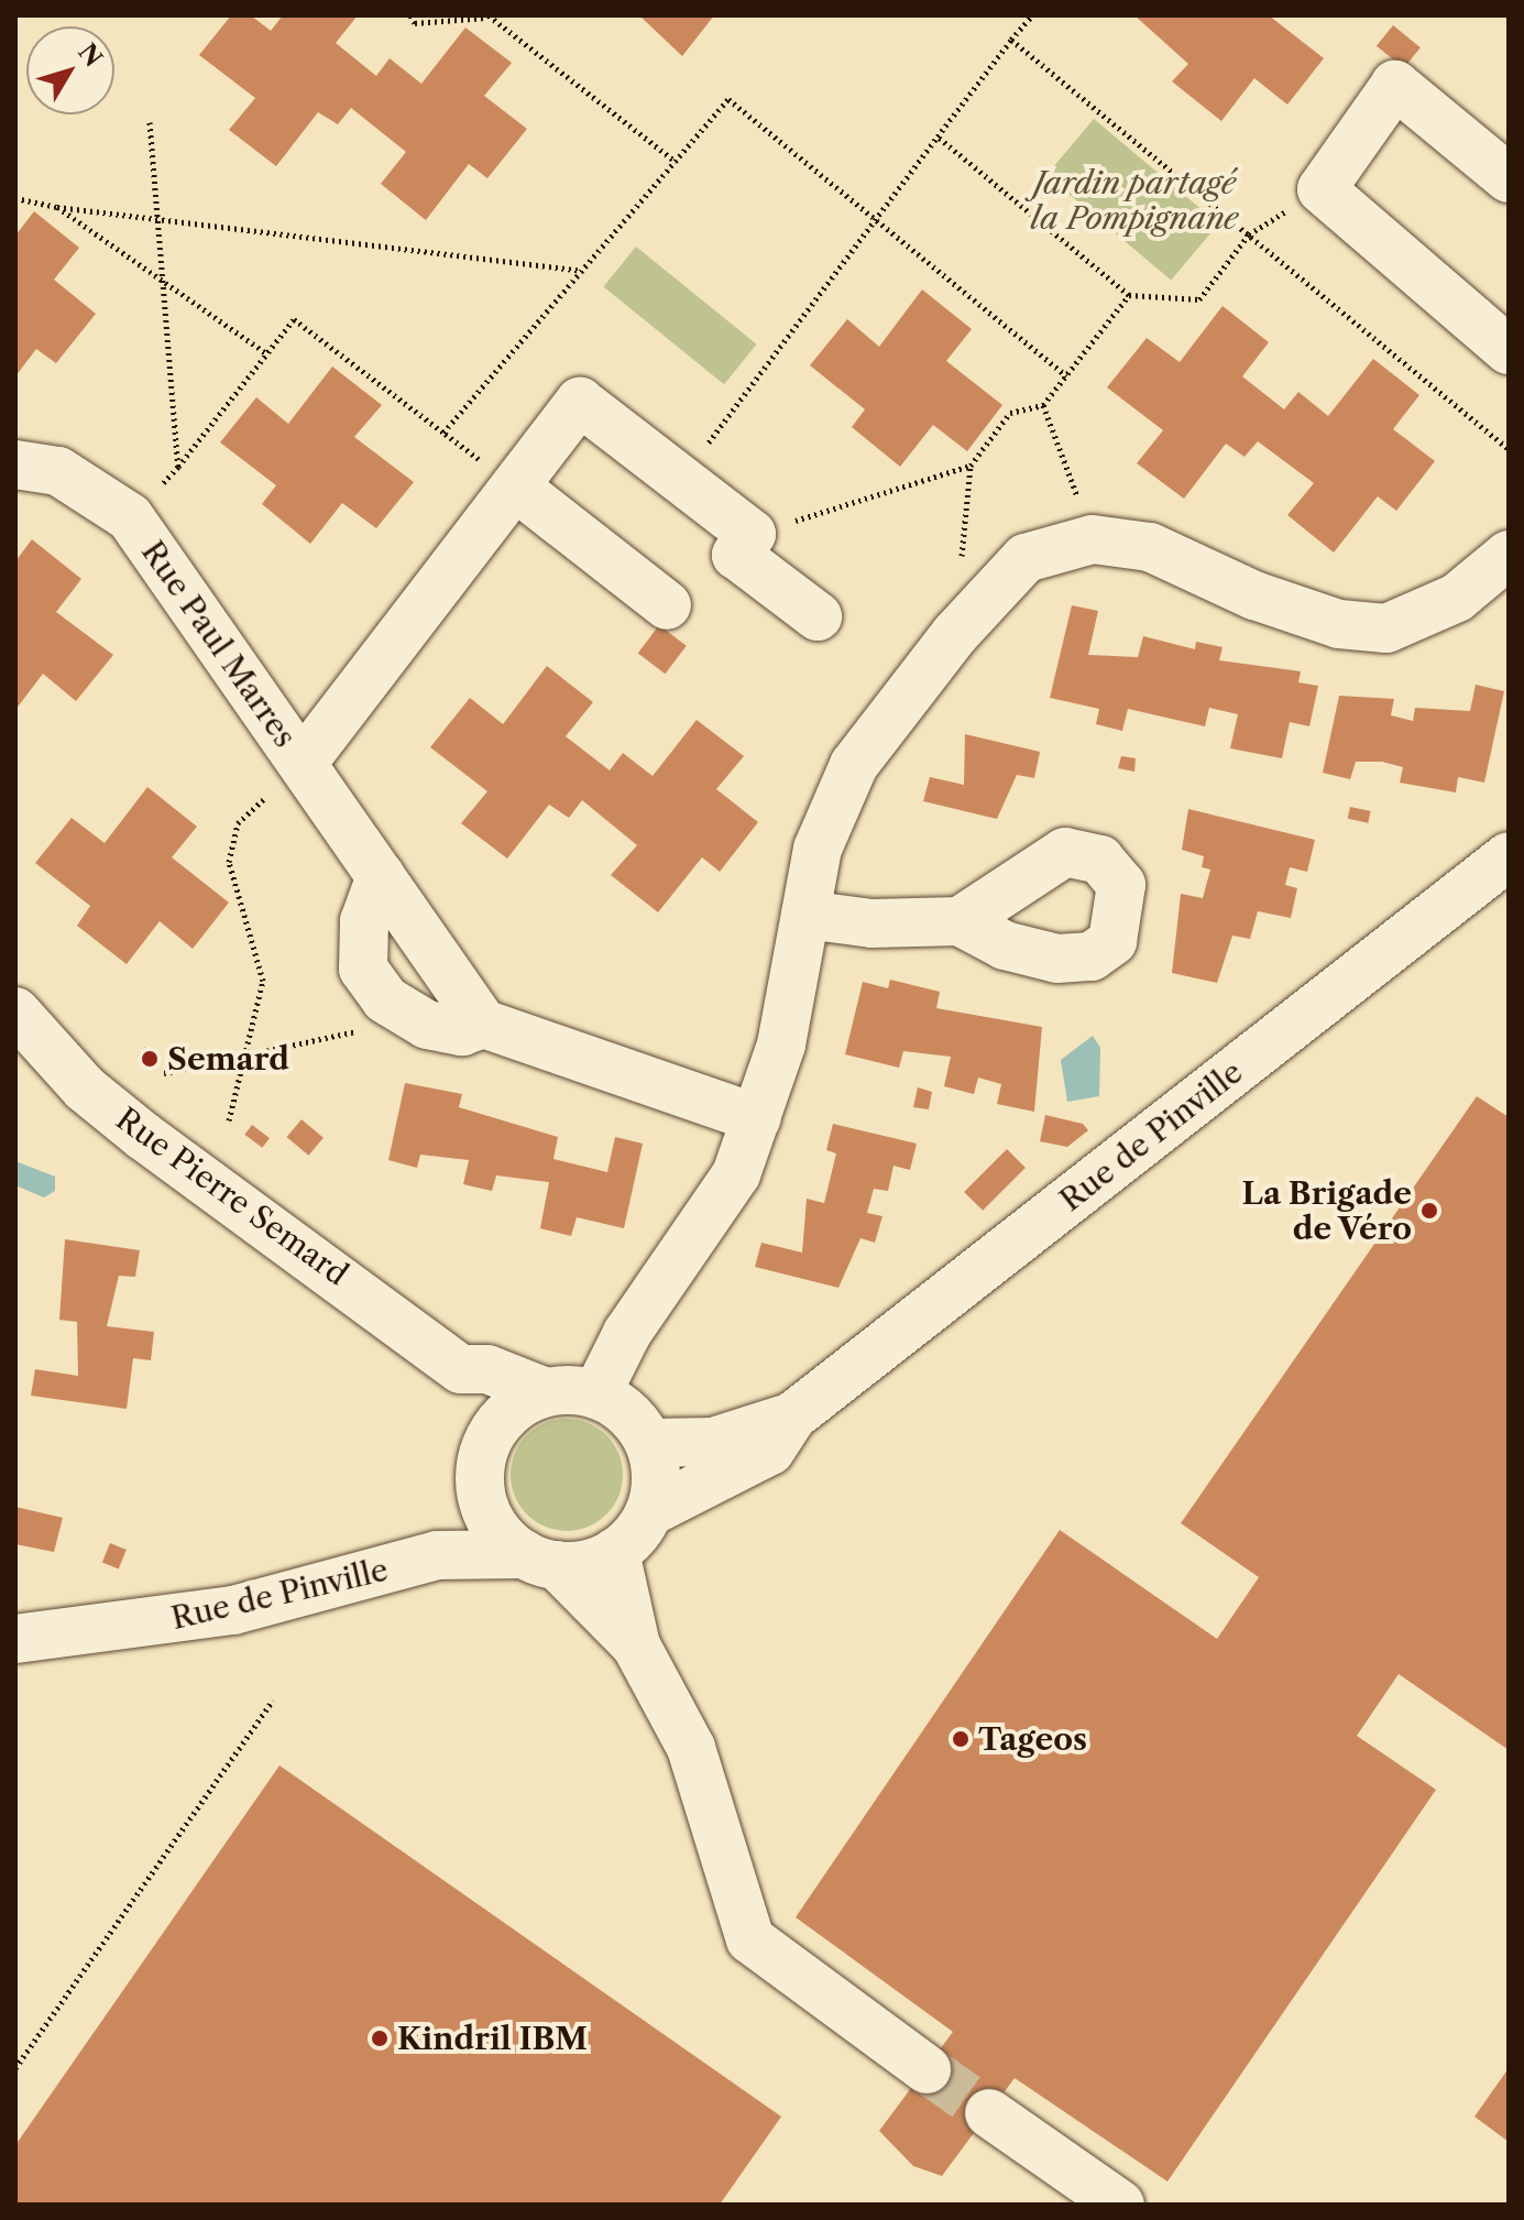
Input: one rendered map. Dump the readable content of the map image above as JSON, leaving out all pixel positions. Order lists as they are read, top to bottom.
{
  "streets": {
    "street": ["Rue Paul Marres", "Rue de Pinville", "Rue Pierre Semard"]
  },
  "crossings": [
    ["Rue de Pinville", "Rue Pierre Semard"]
  ],
  "parks": ["Jardin partagé la Pompignane"],
  "places": [
    "Semard",
    "La Brigade de Véro",
    "Tageos",
    "Kindril IBM"
  ],
  "north": "top right"
}
